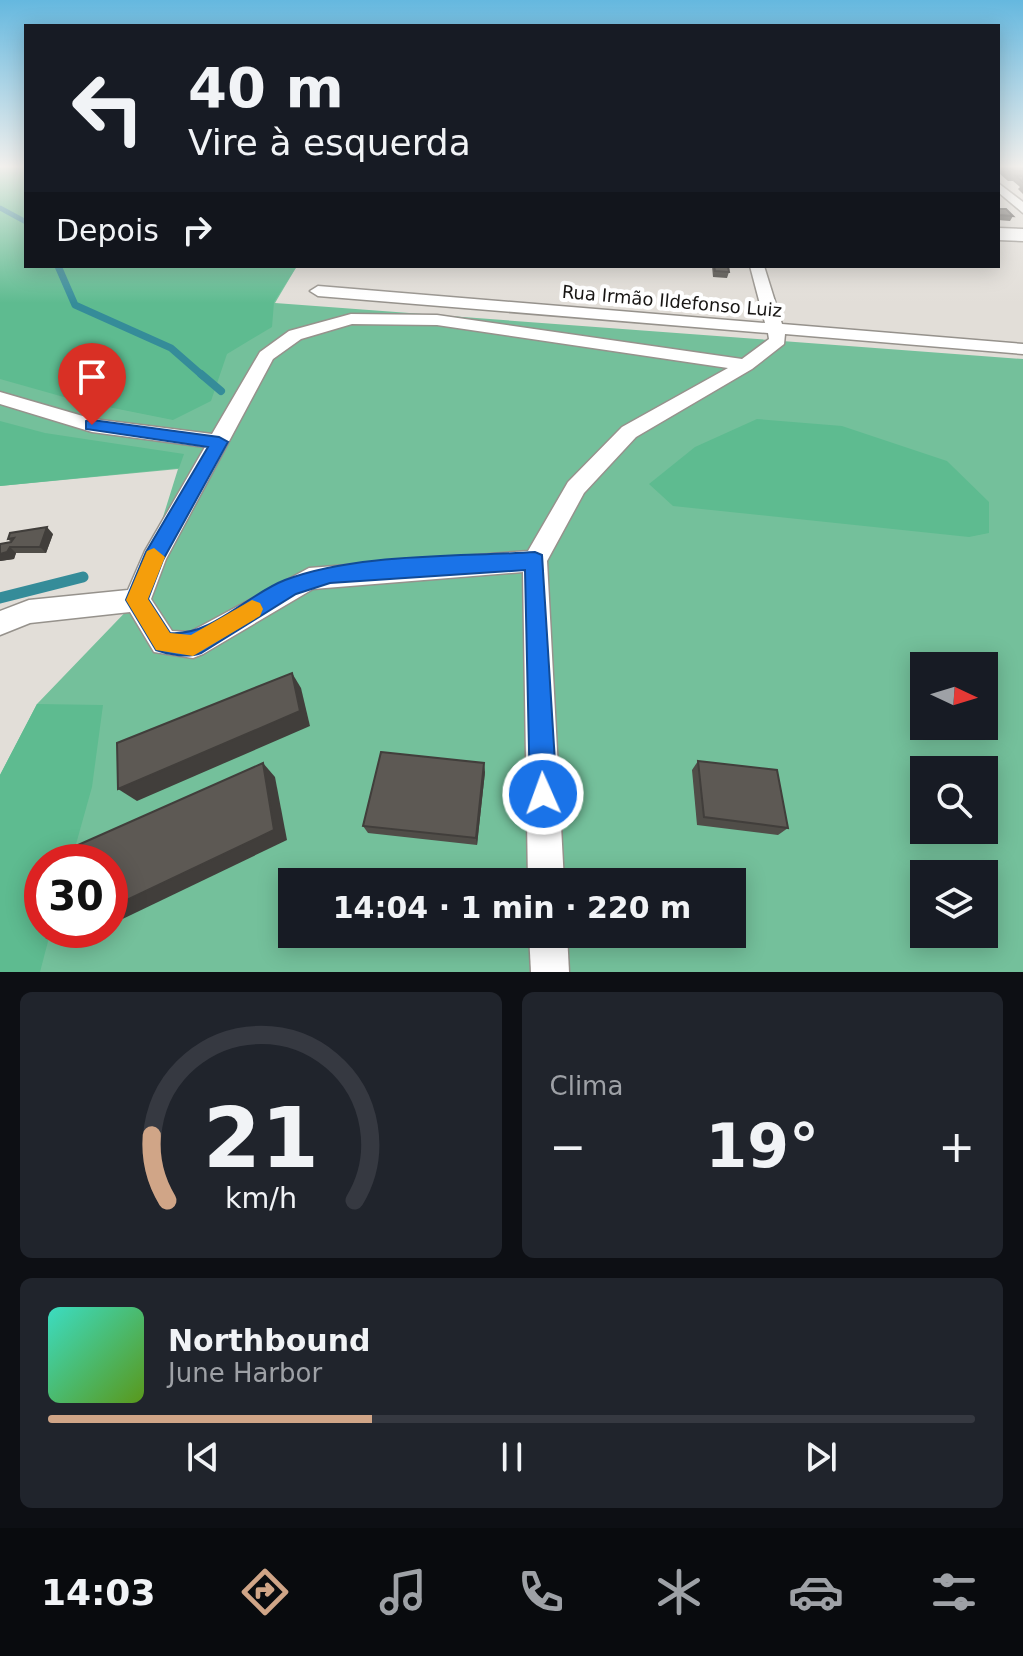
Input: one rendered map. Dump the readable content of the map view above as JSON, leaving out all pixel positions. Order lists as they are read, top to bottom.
{
  "streets": {
    "street": ["Rua Irmão Ildefonso Luiz"]
  },
  "north": "right",
  "page": {
    "turn": ["40 m", "Vire à esquerda"],
    "then": "Depois",
    "limit": "30",
    "trip": "14:04 · 1 min · 220 m",
    "tile": "Clima",
    "heat": ["−", "19°", "+"],
    "song": ["Northbound", "June Harbor"],
    "tabs": "14:03",
    "gauge": ["21", "km/h"]
  }
}
